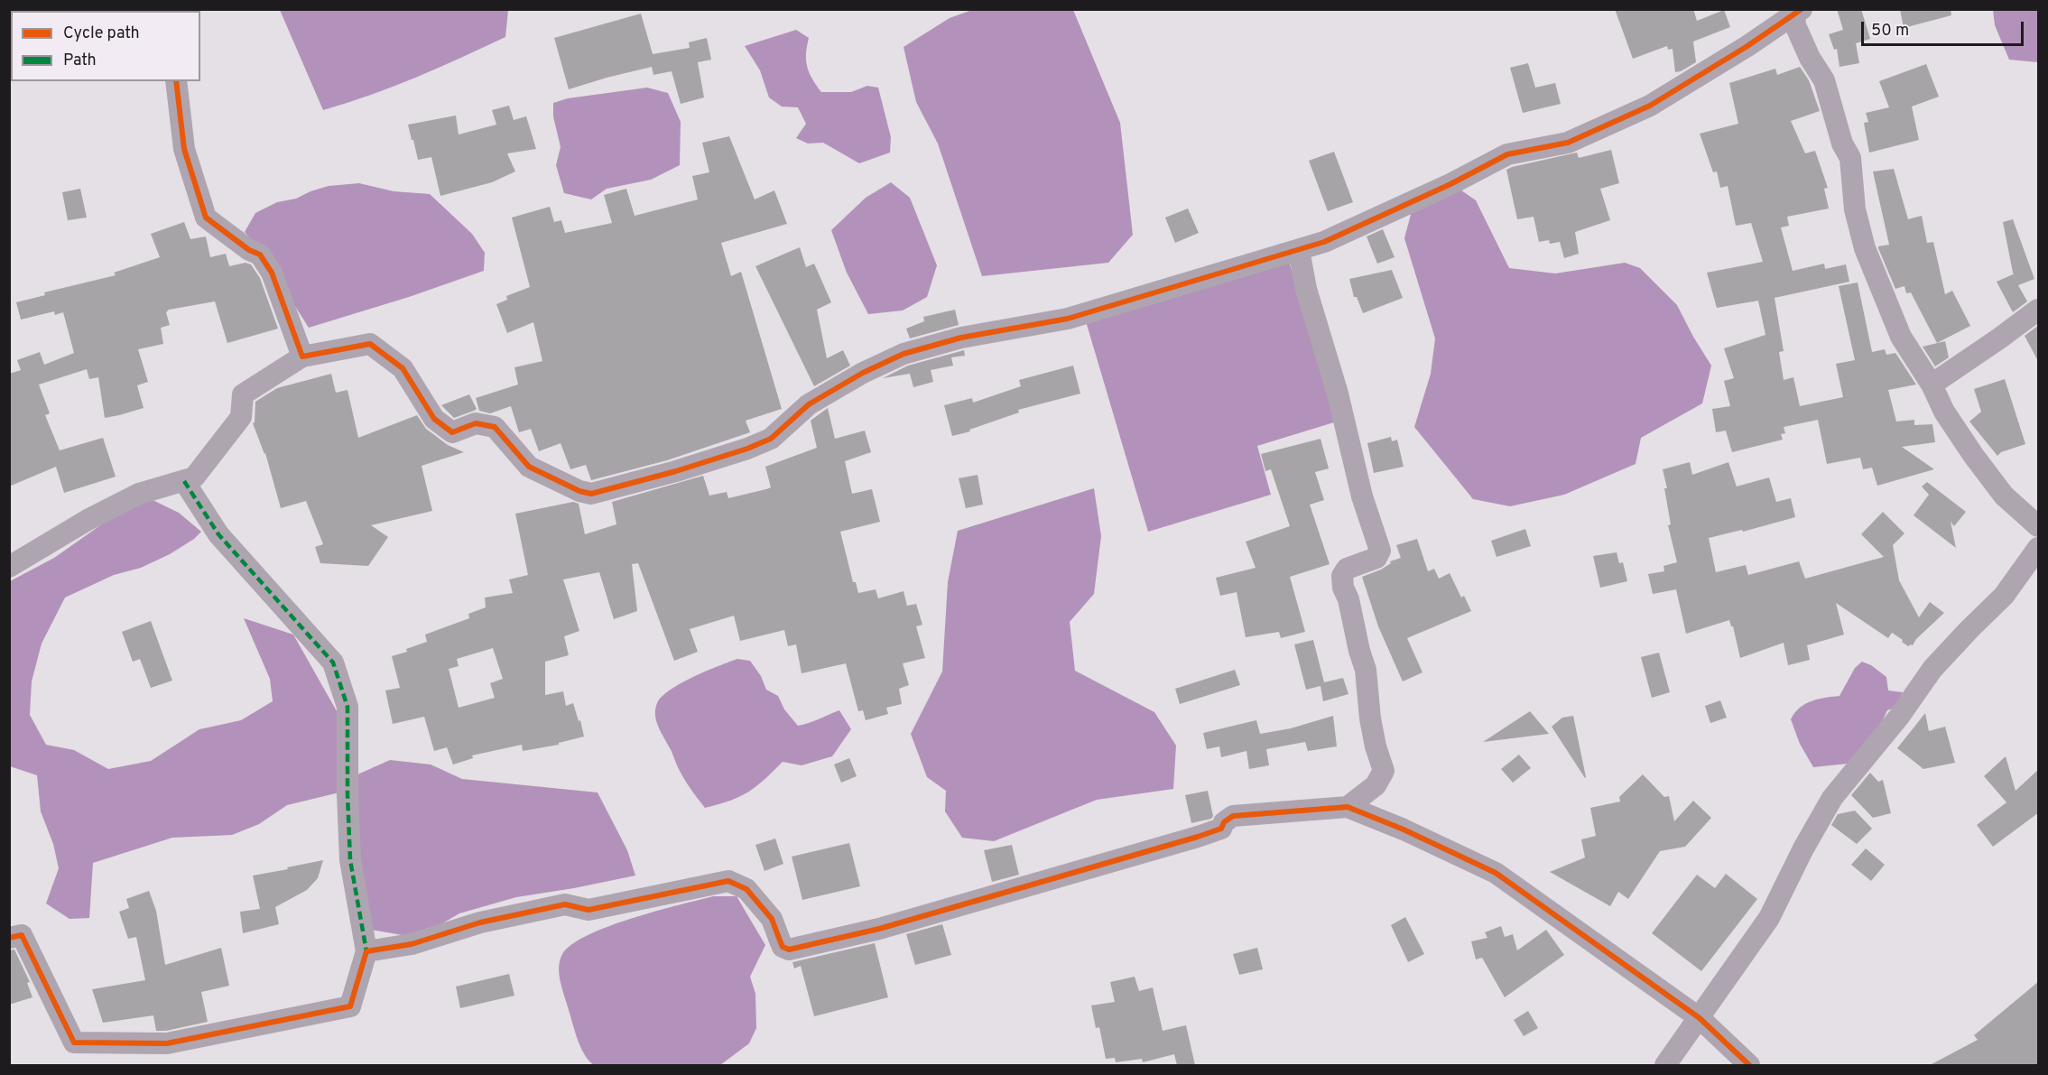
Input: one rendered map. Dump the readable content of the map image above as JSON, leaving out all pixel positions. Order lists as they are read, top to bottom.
{
  "legend": ["Cycle path", "Path"],
  "scale_bar": "50 m"
}
